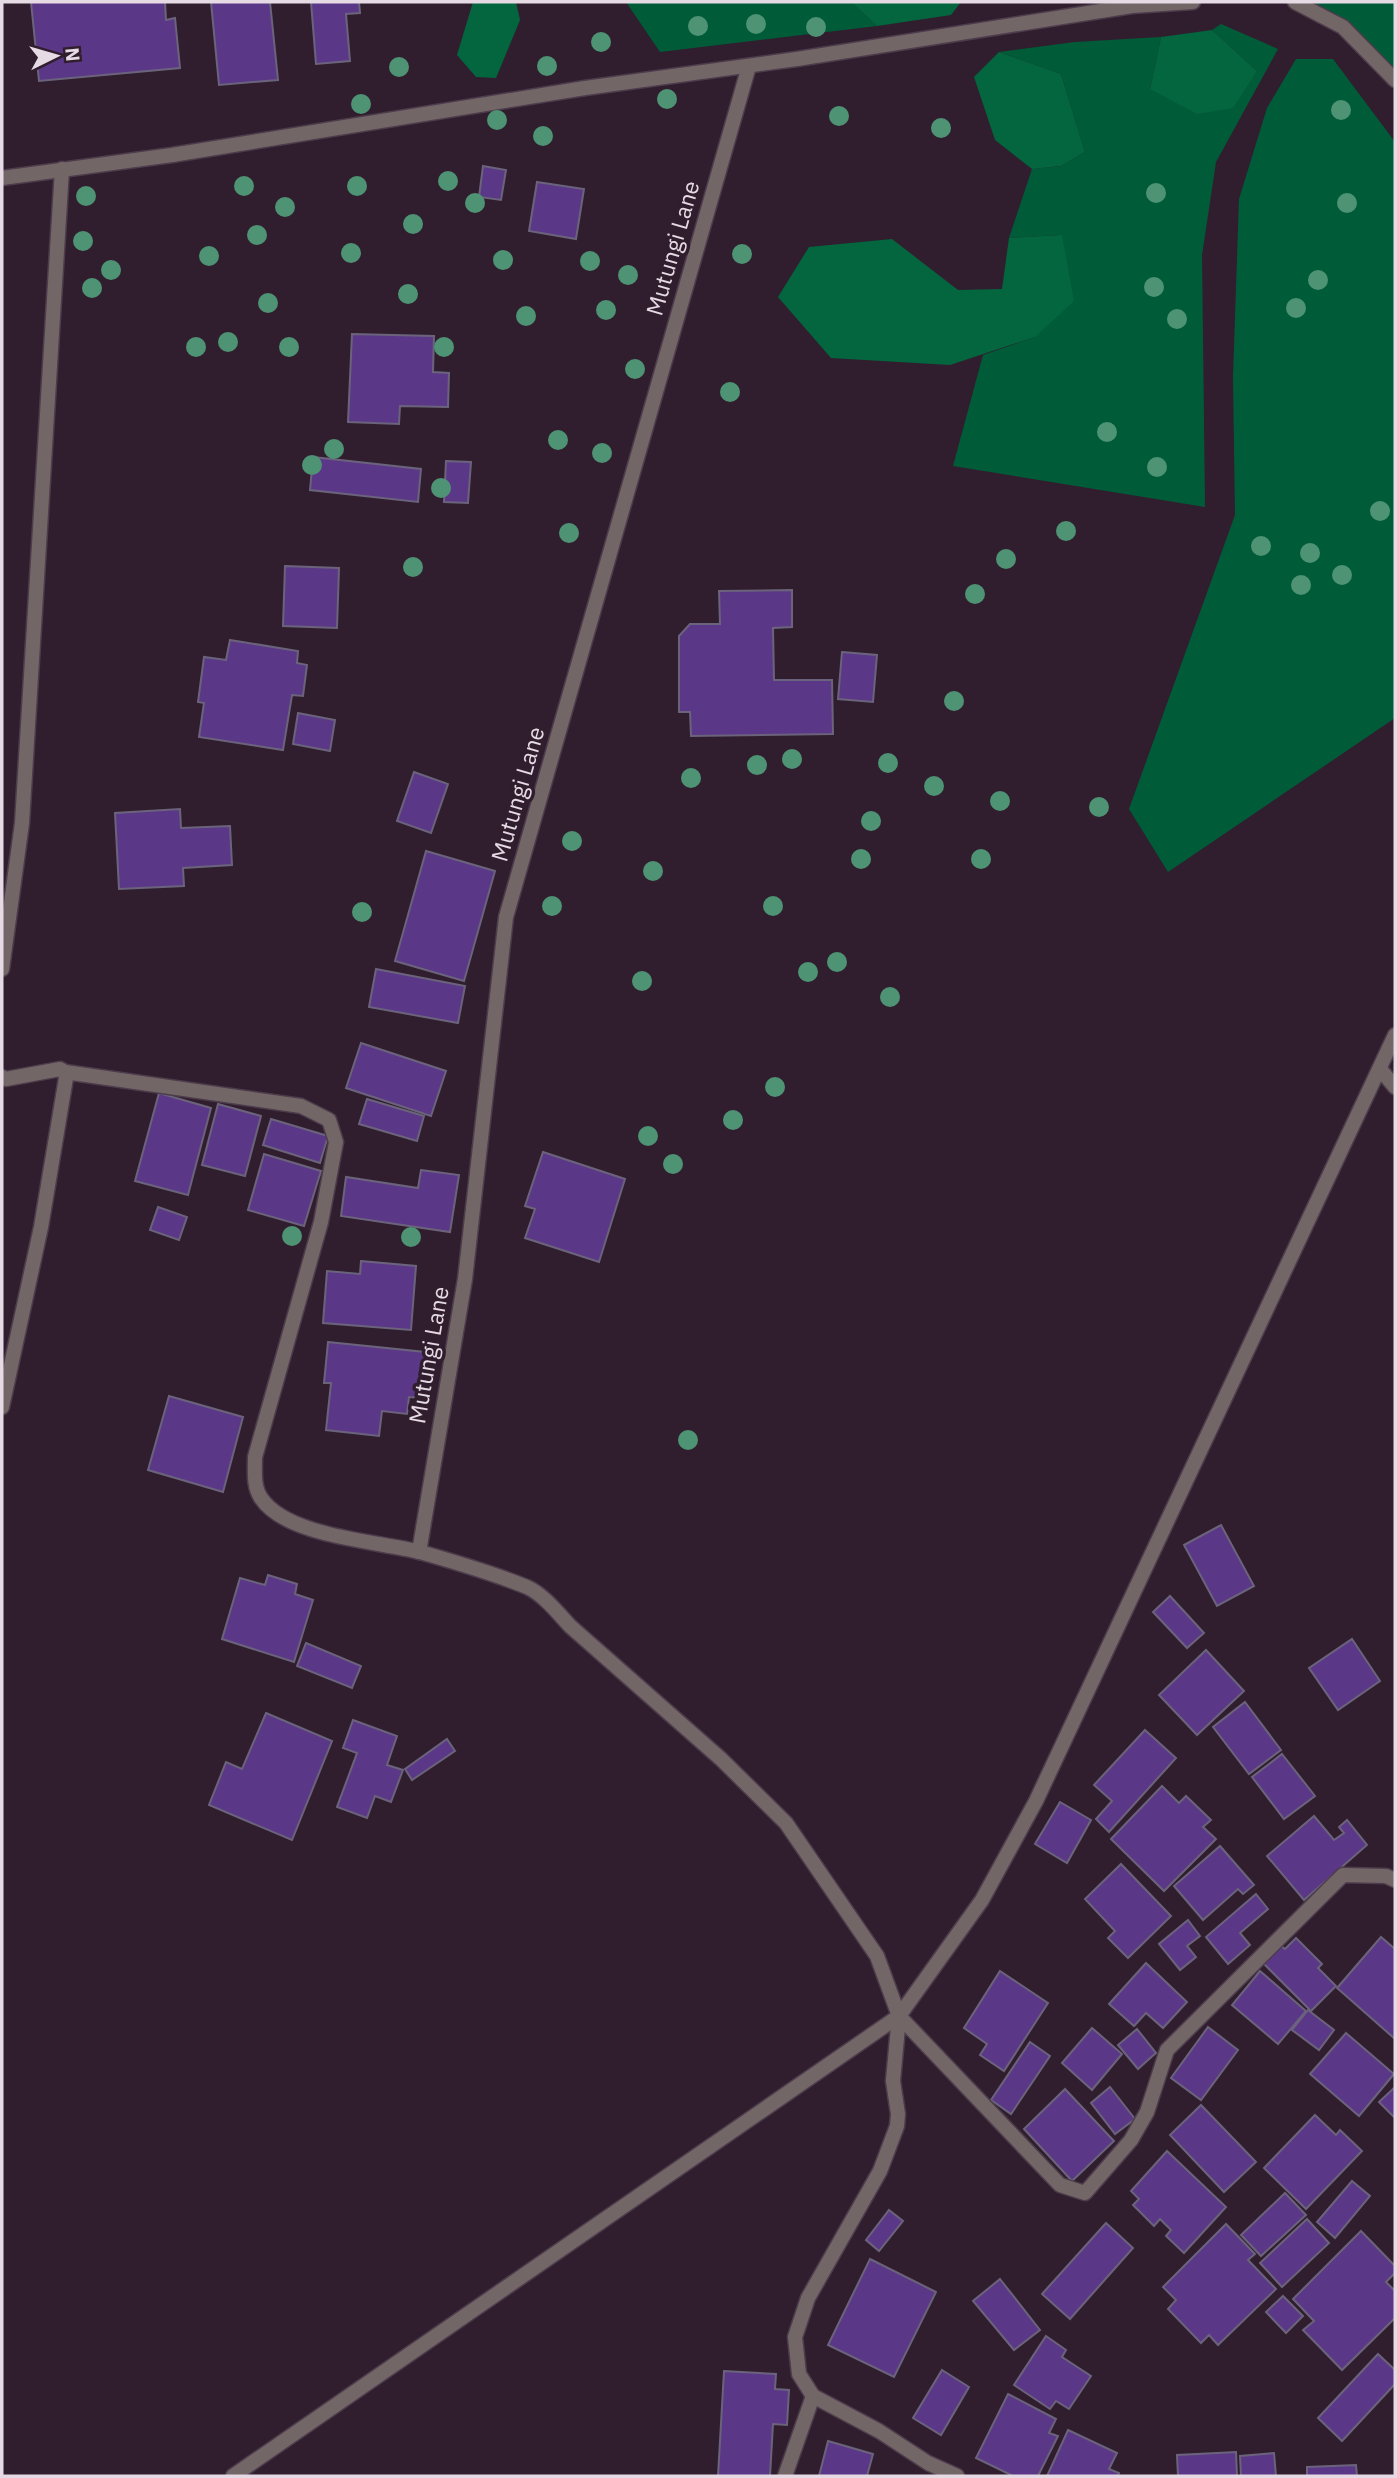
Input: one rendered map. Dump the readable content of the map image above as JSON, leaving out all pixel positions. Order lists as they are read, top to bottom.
{
  "streets": {
    "street": ["Mutungi Lane"]
  },
  "north": "right"
}
